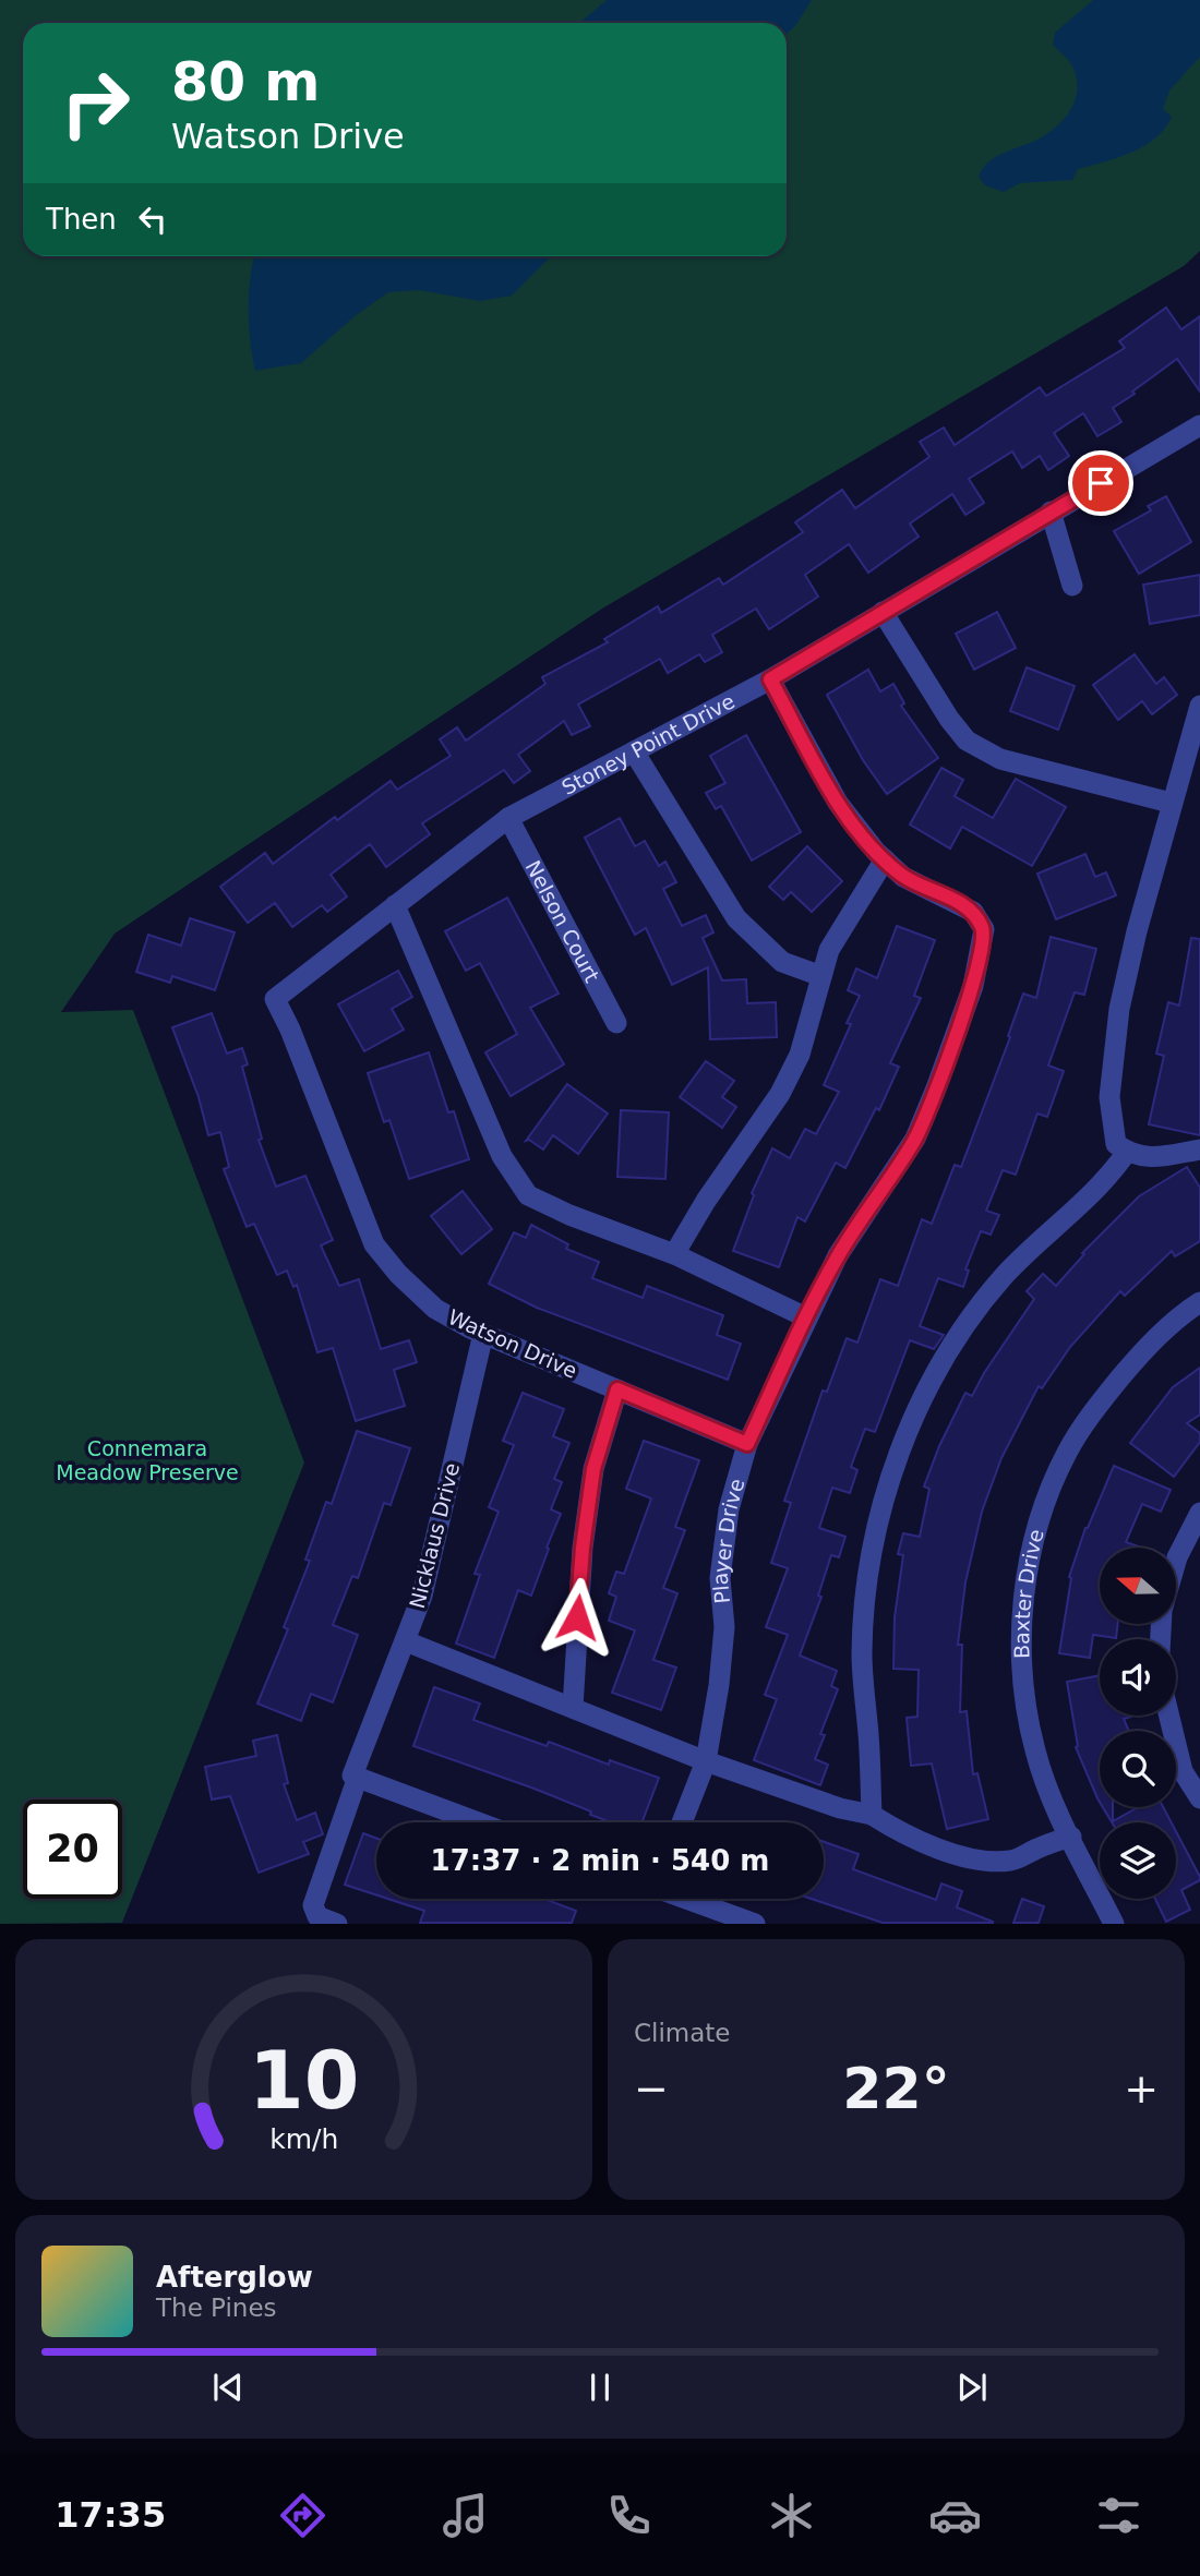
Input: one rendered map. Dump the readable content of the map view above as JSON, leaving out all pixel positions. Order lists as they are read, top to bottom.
{
  "streets": {
    "street": [
      "Stoney Point Drive",
      "Nelson Court",
      "Watson Drive",
      "Nicklaus Drive",
      "Player Drive",
      "Baxter Drive"
    ]
  },
  "crossings": [
    ["Stoney Point Drive", "Nelson Court"],
    ["Stoney Point Drive", "Watson Drive"],
    ["Watson Drive", "Nicklaus Drive"],
    ["Watson Drive", "Player Drive"]
  ],
  "parks": ["Connemara Meadow Preserve"],
  "north": "left",
  "page": {
    "turn": ["80 m", "Watson Drive"],
    "then": "Then",
    "limit": "20",
    "trip": "17:37 · 2 min · 540 m",
    "tile": "Climate",
    "heat": ["−", "22°", "+"],
    "song": ["Afterglow", "The Pines"],
    "tabs": "17:35",
    "gauge": ["10", "km/h"]
  }
}
